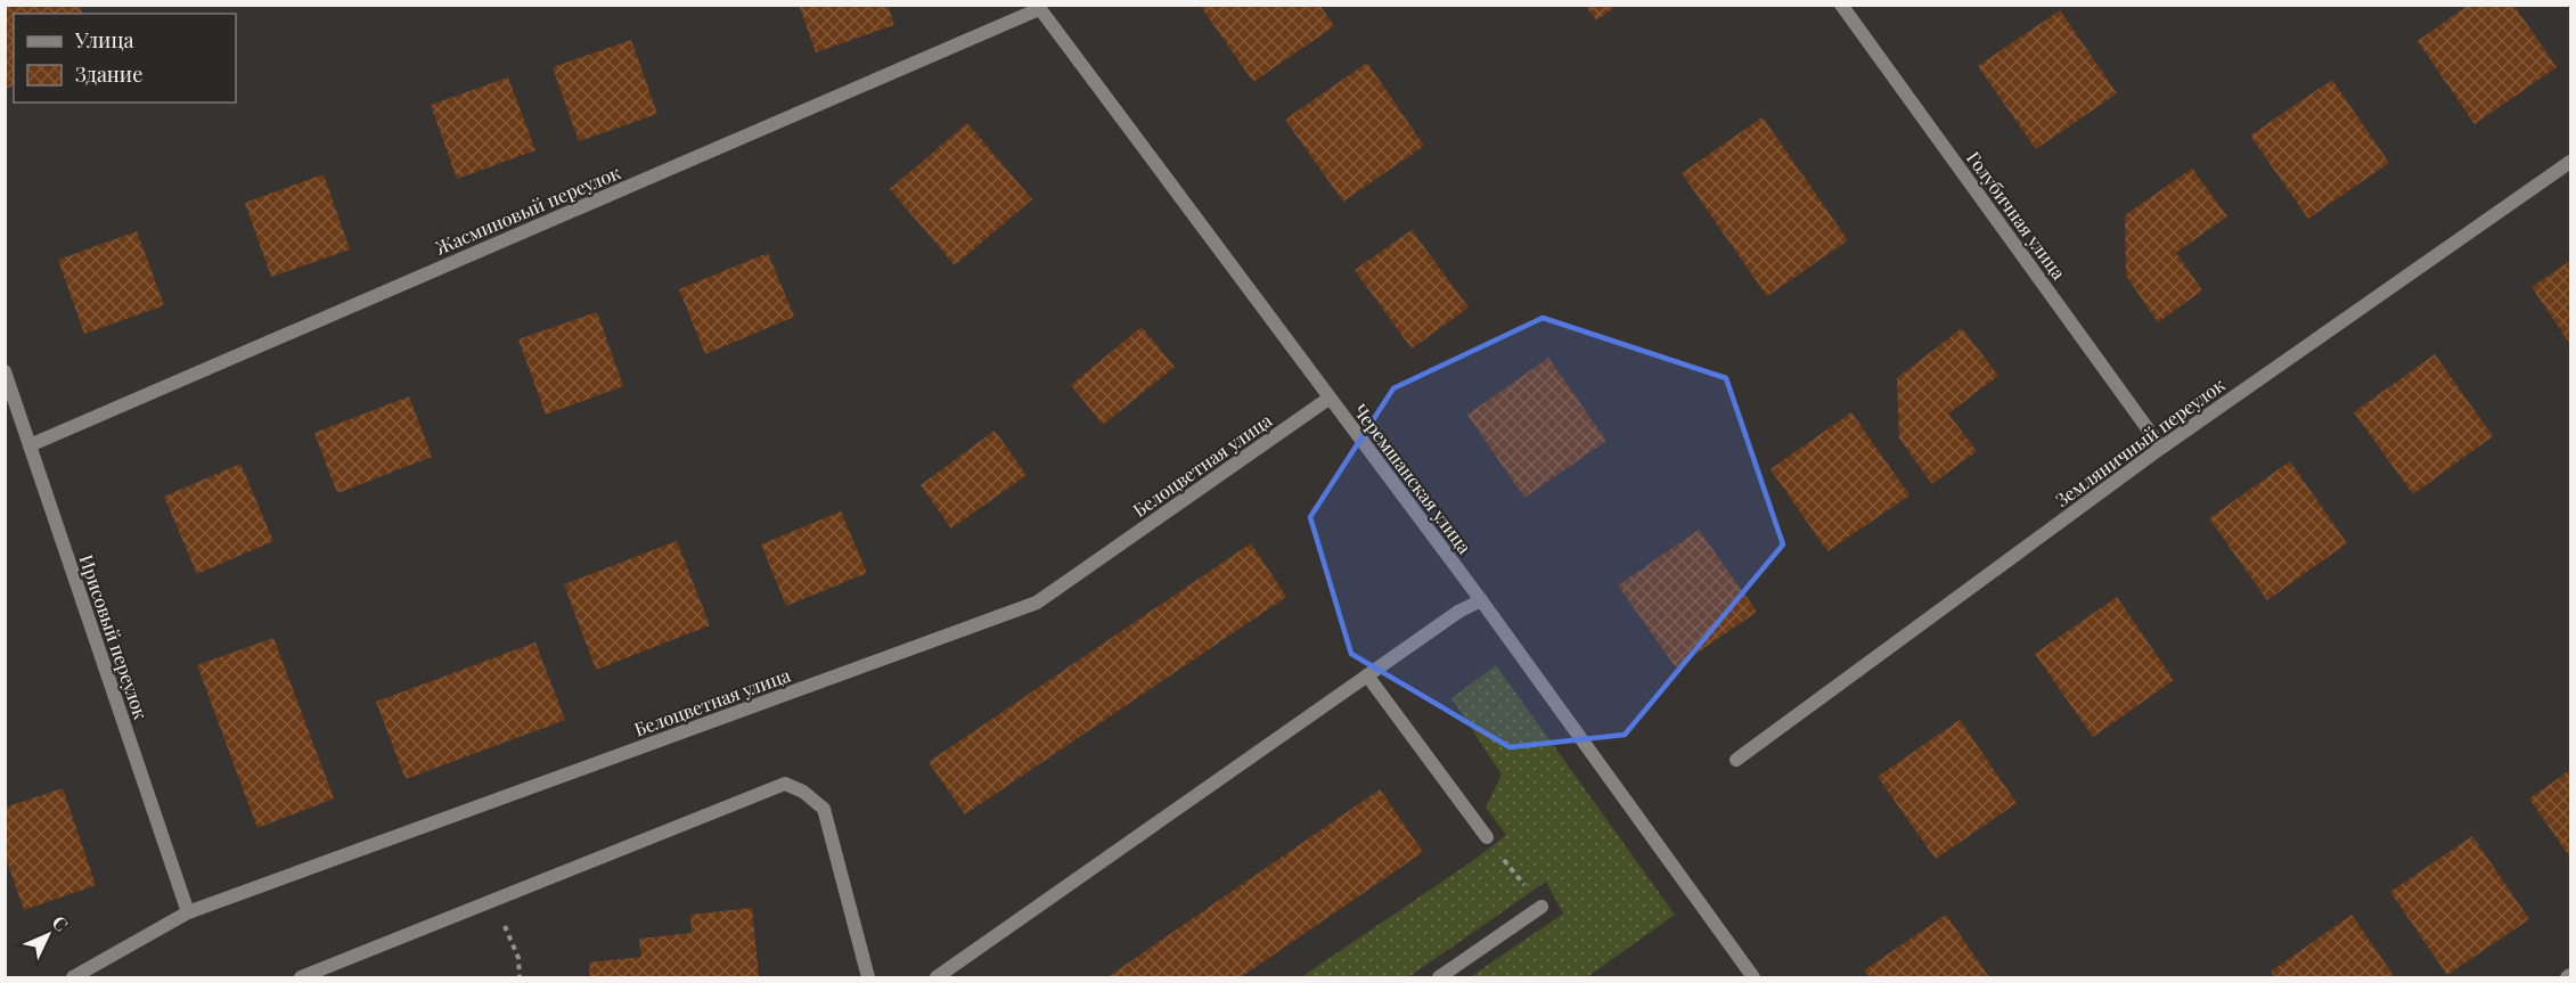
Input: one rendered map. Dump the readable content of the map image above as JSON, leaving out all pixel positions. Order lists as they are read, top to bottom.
{
  "streets": {
    "street": [
      "Жасминовый переулок",
      "Голубичная улица",
      "Земляничный переулок",
      "Белоцветная улица",
      "Черемшанская улица",
      "Ирисовый переулок"
    ]
  },
  "crossings": [
    ["Жасминовый переулок", "Черемшанская улица"],
    ["Жасминовый переулок", "Ирисовый переулок"],
    ["Голубичная улица", "Земляничный переулок"],
    ["Белоцветная улица", "Черемшанская улица"],
    ["Белоцветная улица", "Ирисовый переулок"]
  ],
  "legend": ["Улица", "Здание"],
  "north": "top right"
}
